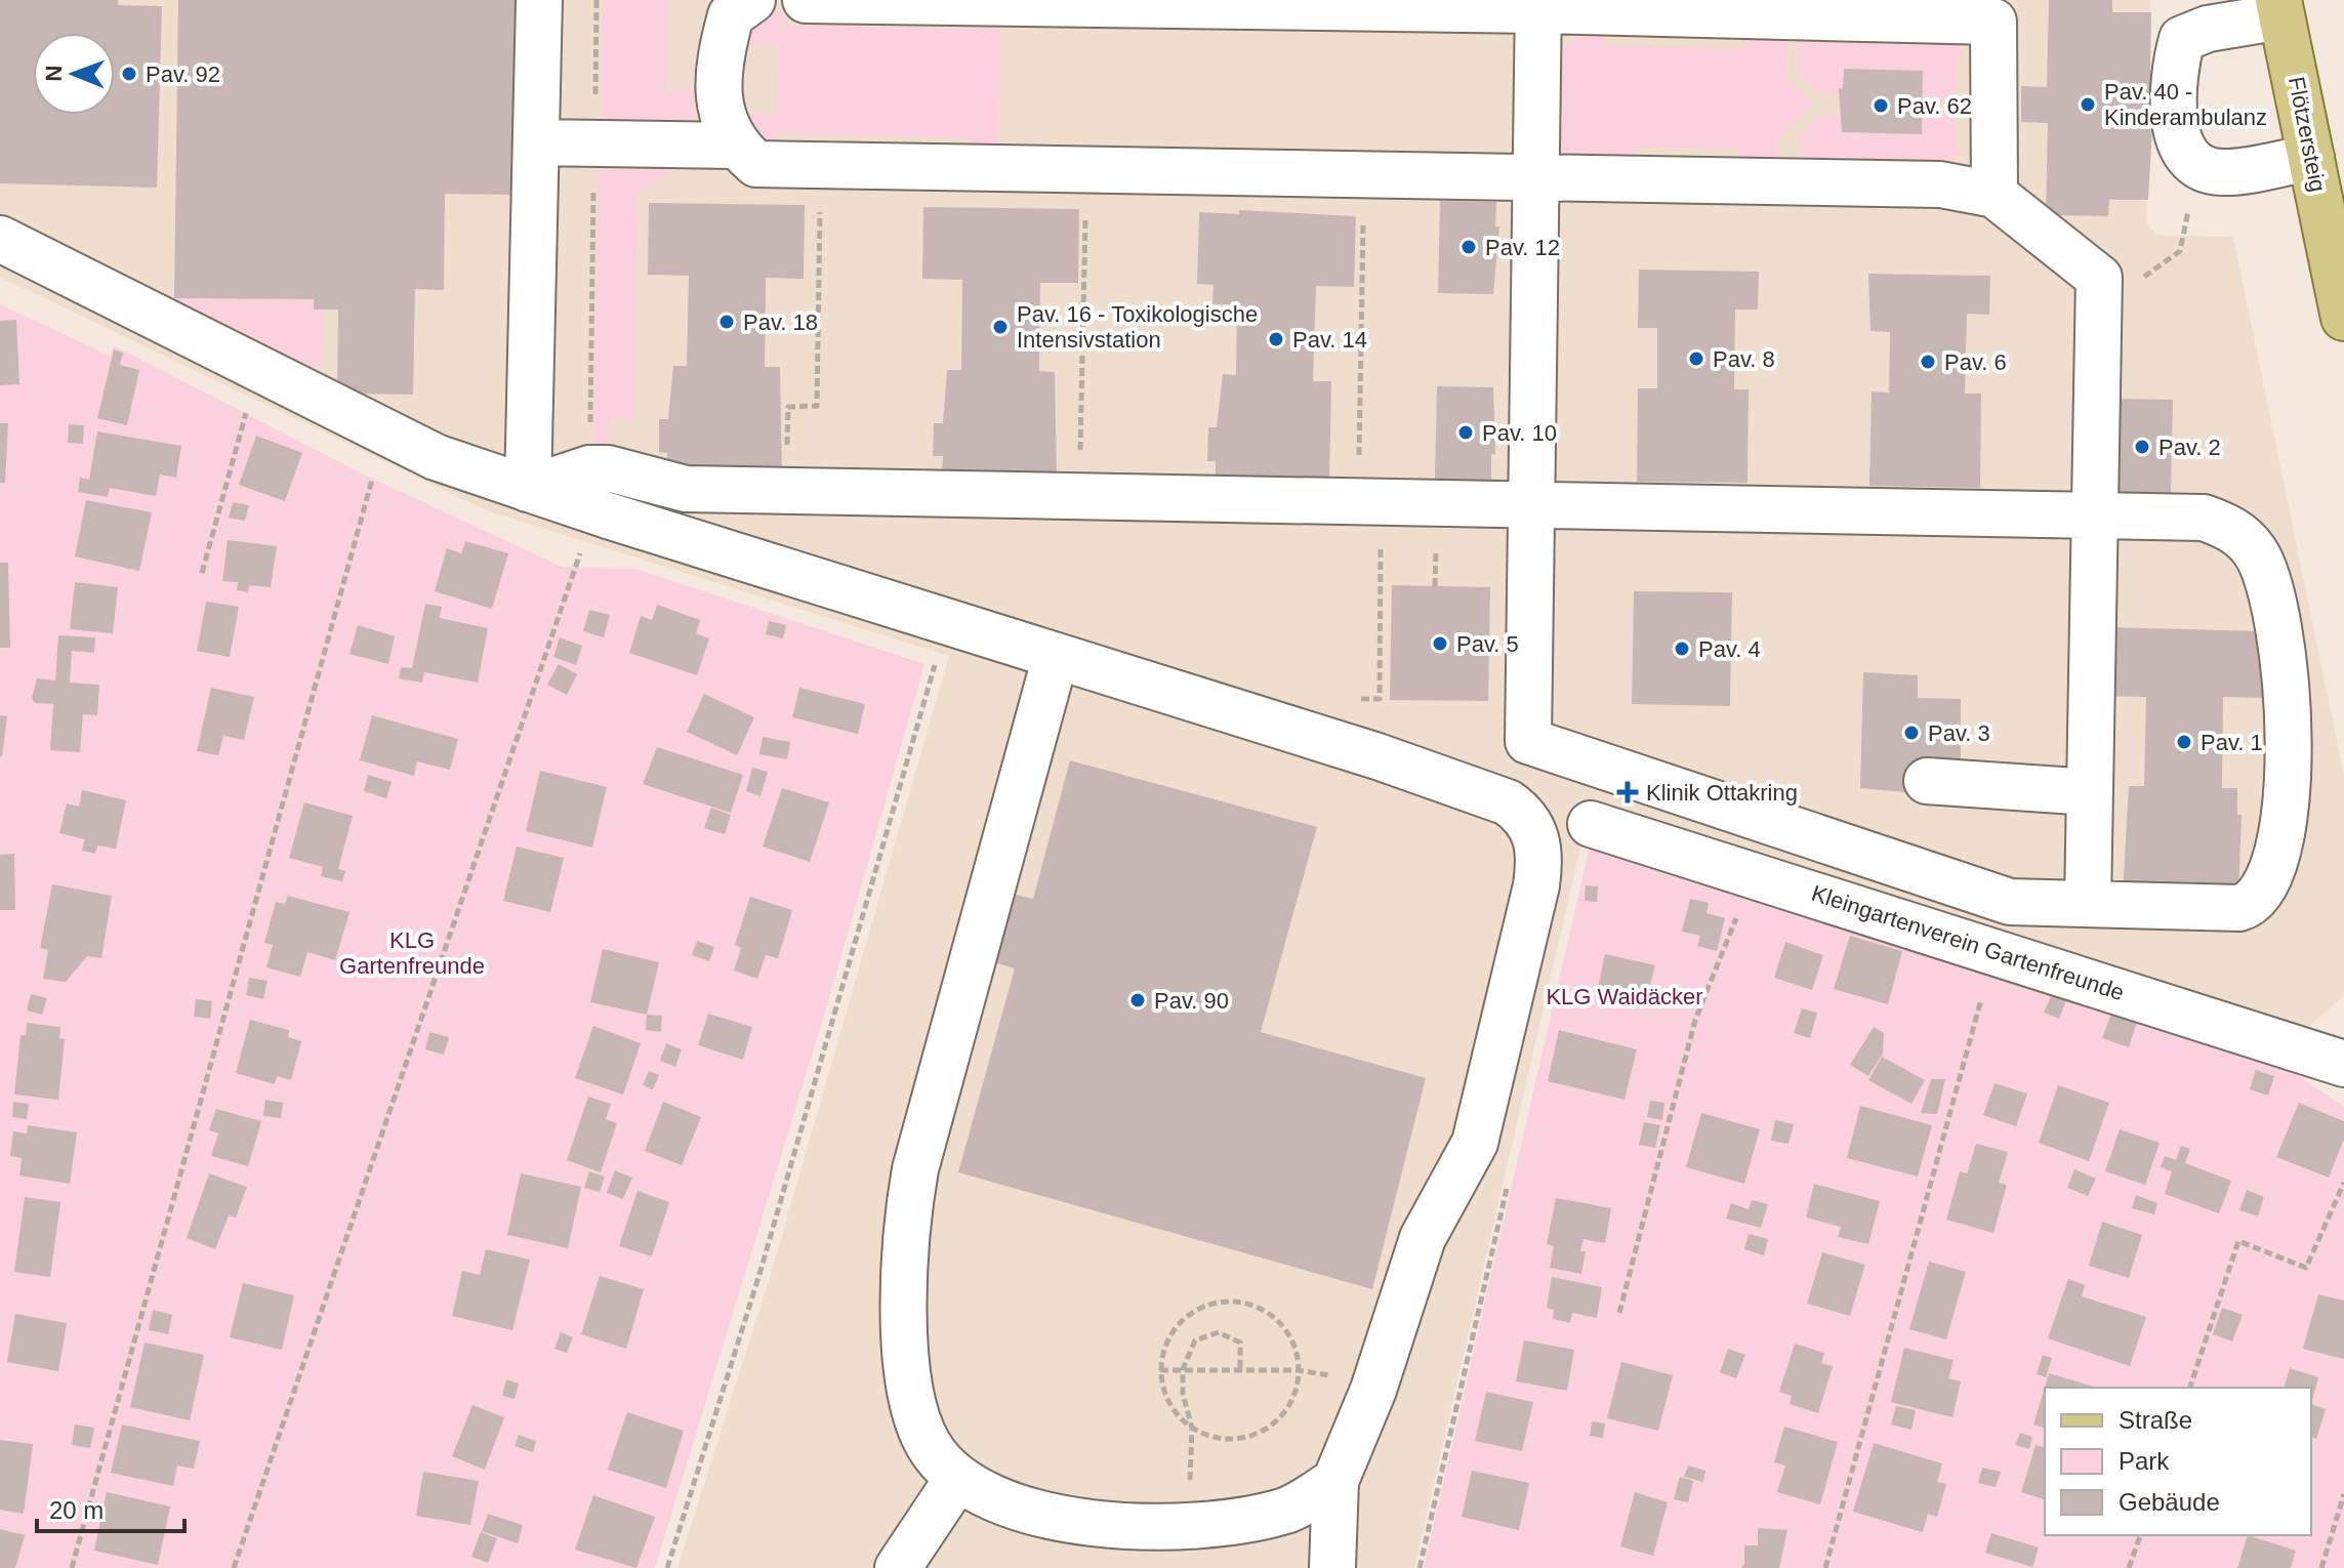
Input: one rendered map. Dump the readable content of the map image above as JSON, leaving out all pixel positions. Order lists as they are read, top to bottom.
{
  "streets": {
    "main road": ["Flötzersteig"],
    "lane": ["Kleingartenverein Gartenfreunde"]
  },
  "parks": ["KLG Gartenfreunde", "KLG Waidäcker"],
  "places": {
    "other": [
      "Pav. 92",
      "Pav. 40 - Kinderambulanz",
      "Pav. 62",
      "Pav. 12",
      "Pav. 18",
      "Pav. 16 - Toxikologische Intensivstation",
      "Pav. 14",
      "Pav. 8",
      "Pav. 6",
      "Pav. 10",
      "Pav. 2",
      "Pav. 5",
      "Pav. 4",
      "Pav. 3",
      "Pav. 1",
      "Pav. 90"
    ],
    "health": ["Klinik Ottakring"]
  },
  "legend": ["Straße", "Park", "Gebäude"],
  "scale_bar": "20 m",
  "north": "left"
}
